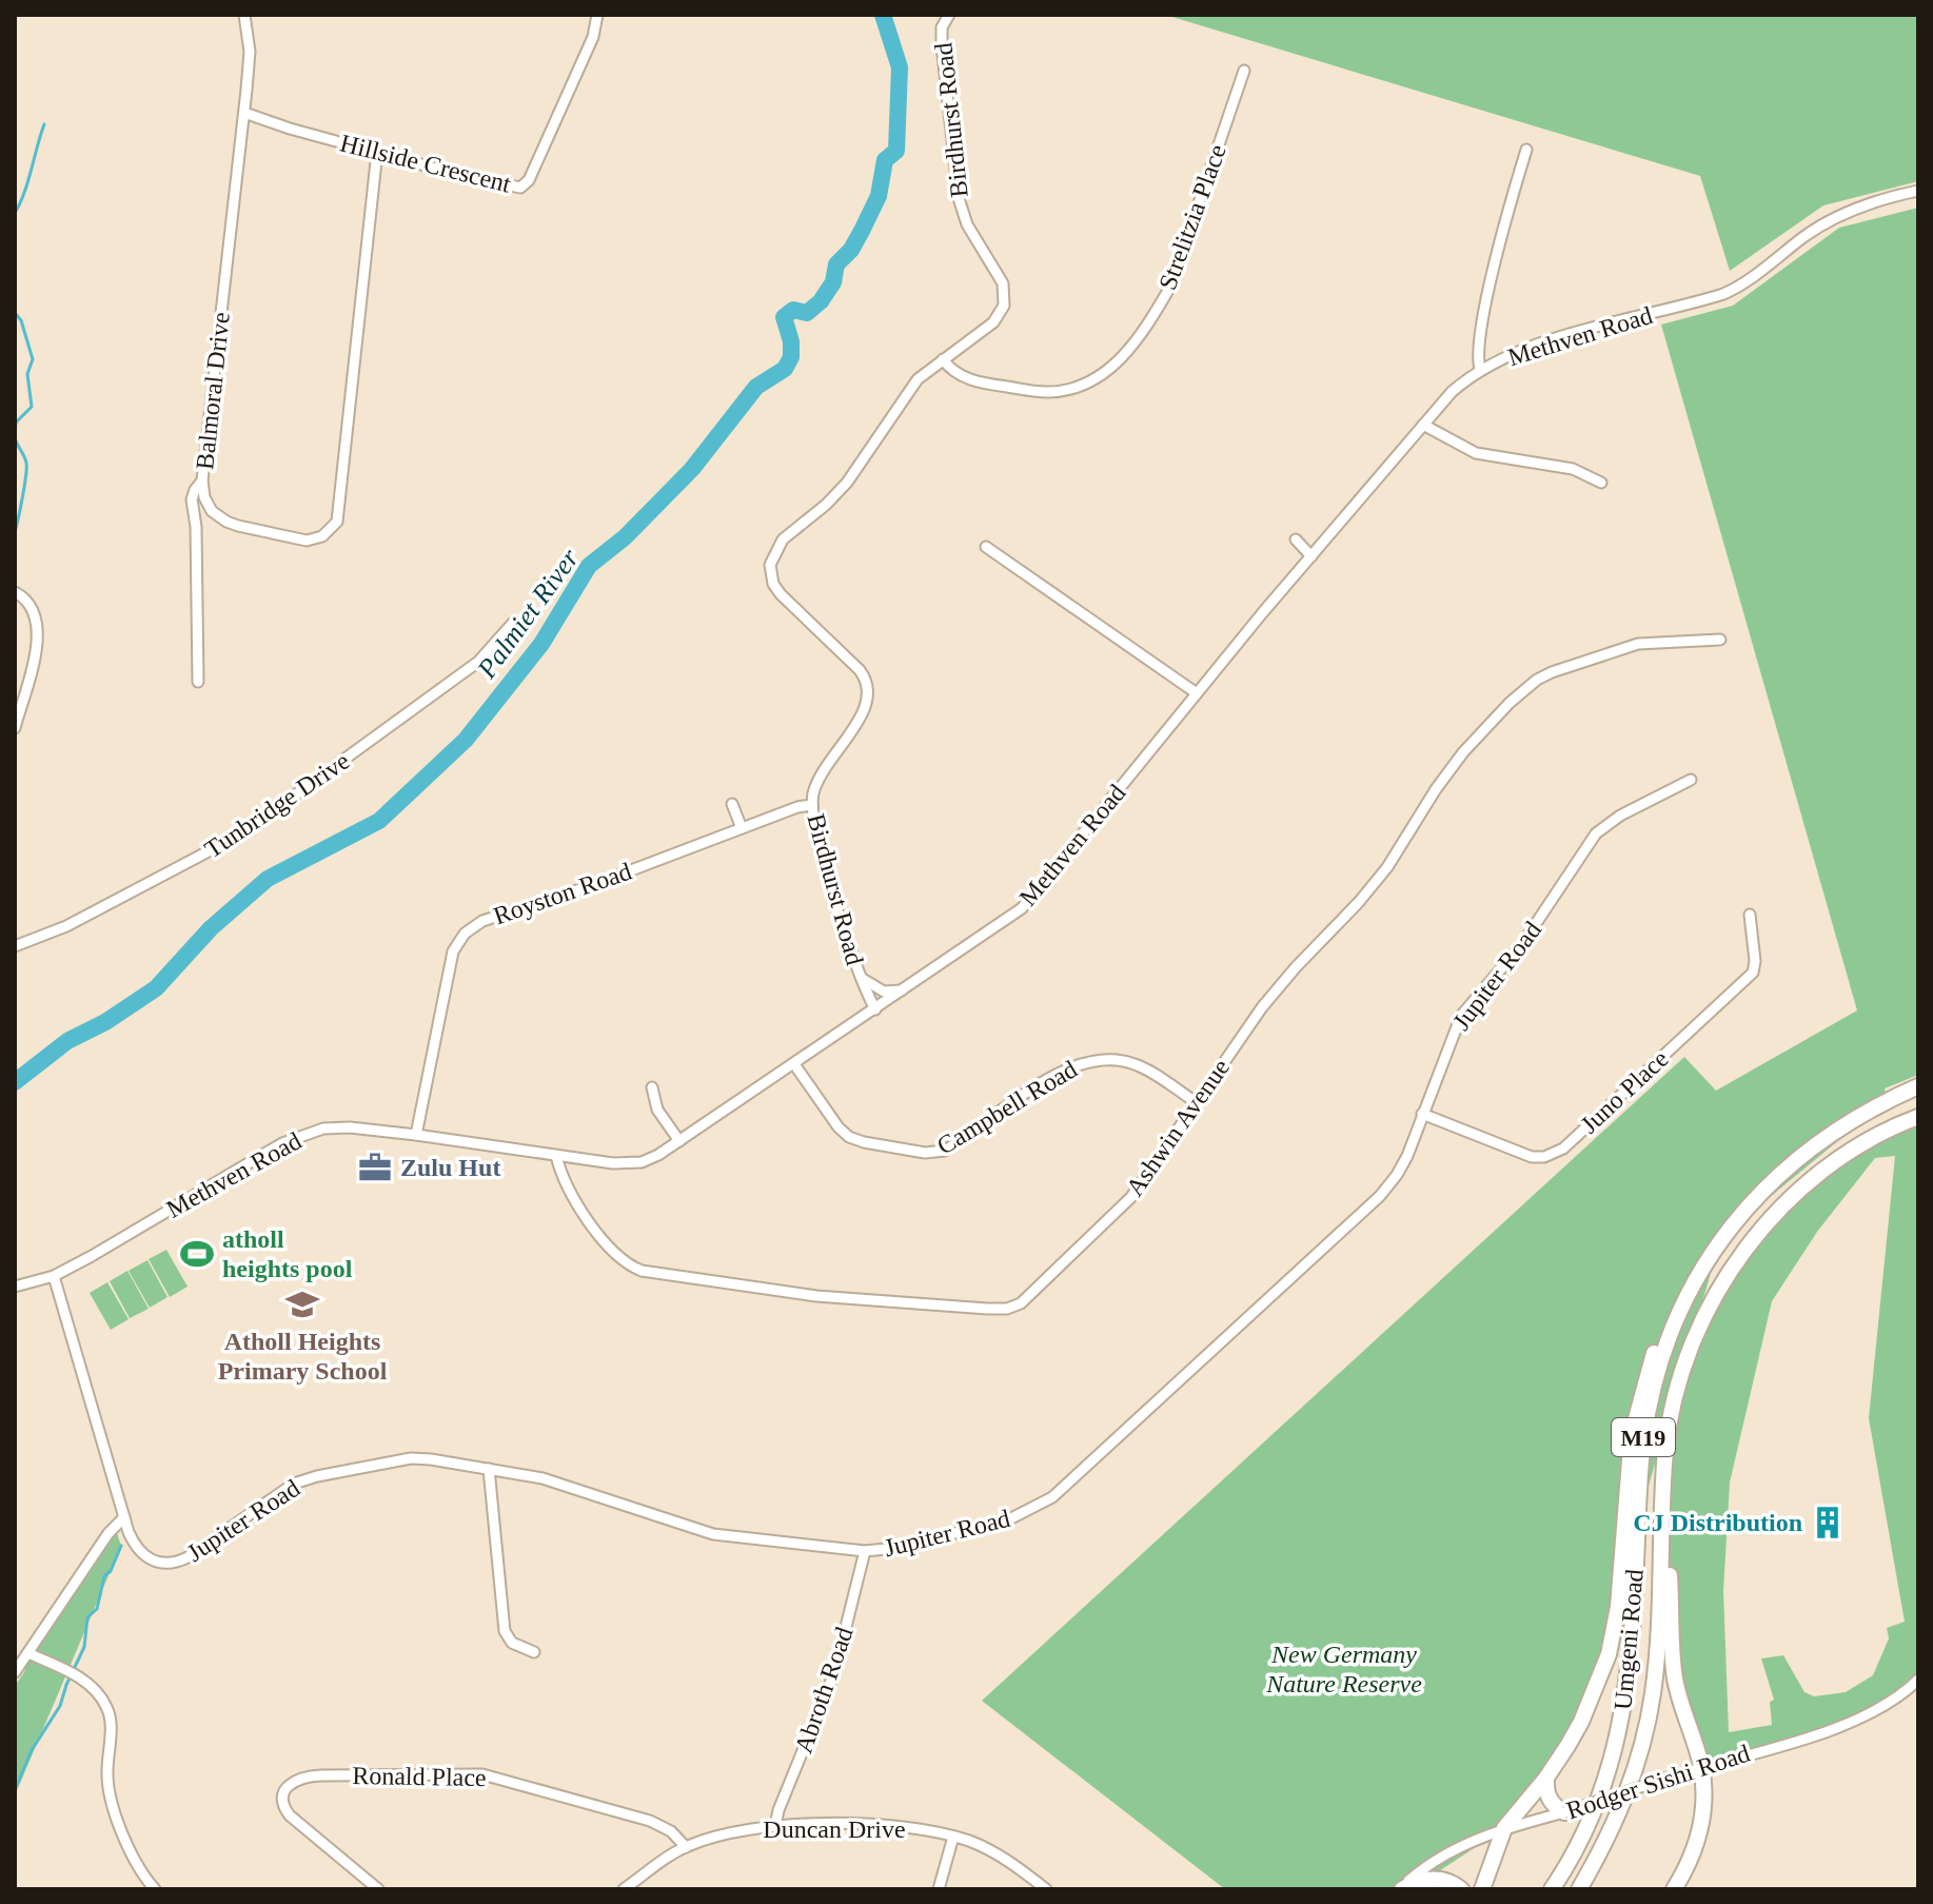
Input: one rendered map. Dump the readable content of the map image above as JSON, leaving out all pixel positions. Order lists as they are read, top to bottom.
{
  "streets": {
    "highway": ["M19", "Umgeni Road"],
    "street": [
      "Birdhurst Road",
      "Hillside Crescent",
      "Strelitzia Place",
      "Methven Road",
      "Balmoral Drive",
      "Tunbridge Drive",
      "Royston Road",
      "Jupiter Road",
      "Juno Place",
      "Campbell Road",
      "Ashwin Avenue",
      "Abroth Road",
      "Ronald Place",
      "Rodger Sishi Road",
      "Duncan Drive"
    ]
  },
  "crossings": [
    ["Birdhurst Road", "Strelitzia Place"],
    ["Birdhurst Road", "Methven Road"],
    ["Birdhurst Road", "Royston Road"],
    ["Hillside Crescent", "Balmoral Drive"],
    ["Methven Road", "Royston Road"],
    ["Methven Road", "Jupiter Road"],
    ["Methven Road", "Campbell Road"],
    ["Methven Road", "Ashwin Avenue"],
    ["Jupiter Road", "Juno Place"],
    ["Jupiter Road", "Abroth Road"],
    ["Campbell Road", "Ashwin Avenue"],
    ["Abroth Road", "Duncan Drive"],
    ["Ronald Place", "Duncan Drive"]
  ],
  "water": ["Palmiet River"],
  "parks": ["New Germany Nature Reserve"],
  "places": {
    "office": ["Zulu Hut"],
    "sports": ["atholl heights pool"],
    "school or university": ["Atholl Heights Primary School"],
    "building": ["CJ Distribution"]
  }
}
